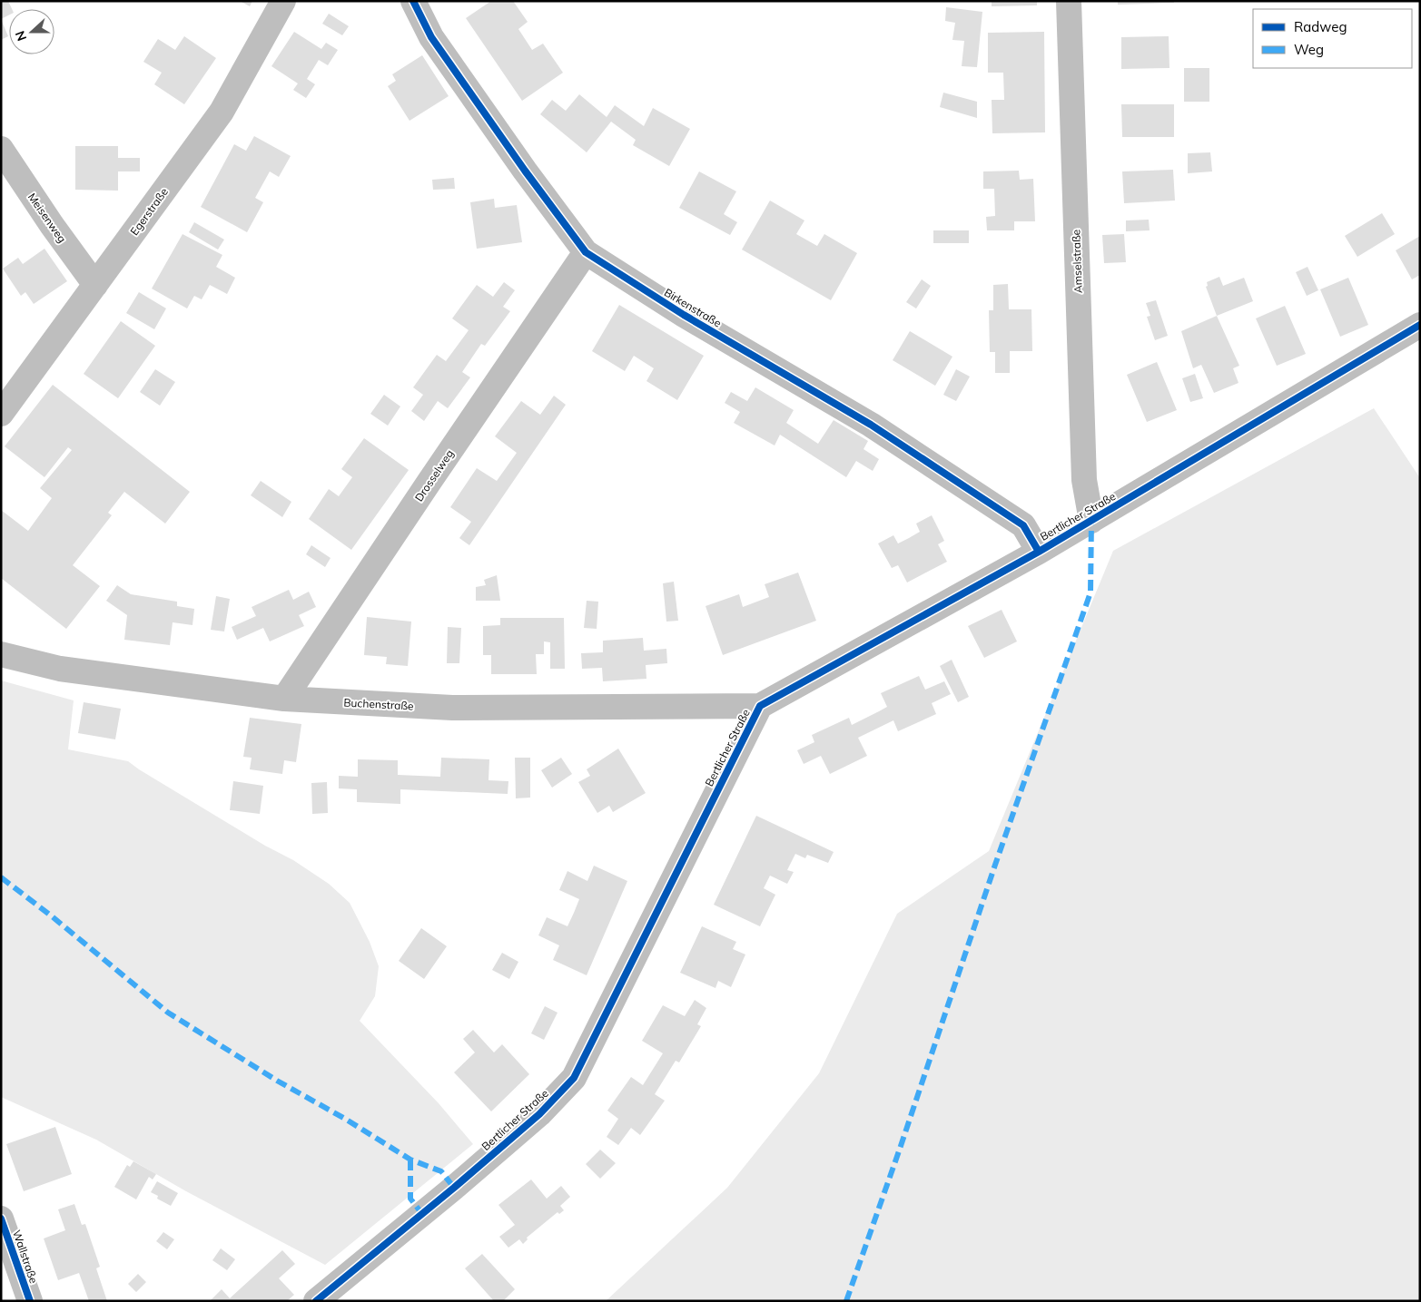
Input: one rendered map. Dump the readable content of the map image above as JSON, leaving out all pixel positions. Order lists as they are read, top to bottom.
{
  "streets": {
    "street": [
      "Egerstraße",
      "Meisenweg",
      "Amselstraße",
      "Birkenstraße",
      "Drosselweg",
      "Bertlicher Straße",
      "Buchenstraße",
      "Wallstraße"
    ]
  },
  "crossings": [
    ["Egerstraße", "Meisenweg"],
    ["Amselstraße", "Bertlicher Straße"],
    ["Birkenstraße", "Drosselweg"],
    ["Birkenstraße", "Bertlicher Straße"],
    ["Drosselweg", "Buchenstraße"],
    ["Bertlicher Straße", "Buchenstraße"]
  ],
  "legend": ["Radweg", "Weg"],
  "north": "left"
}
